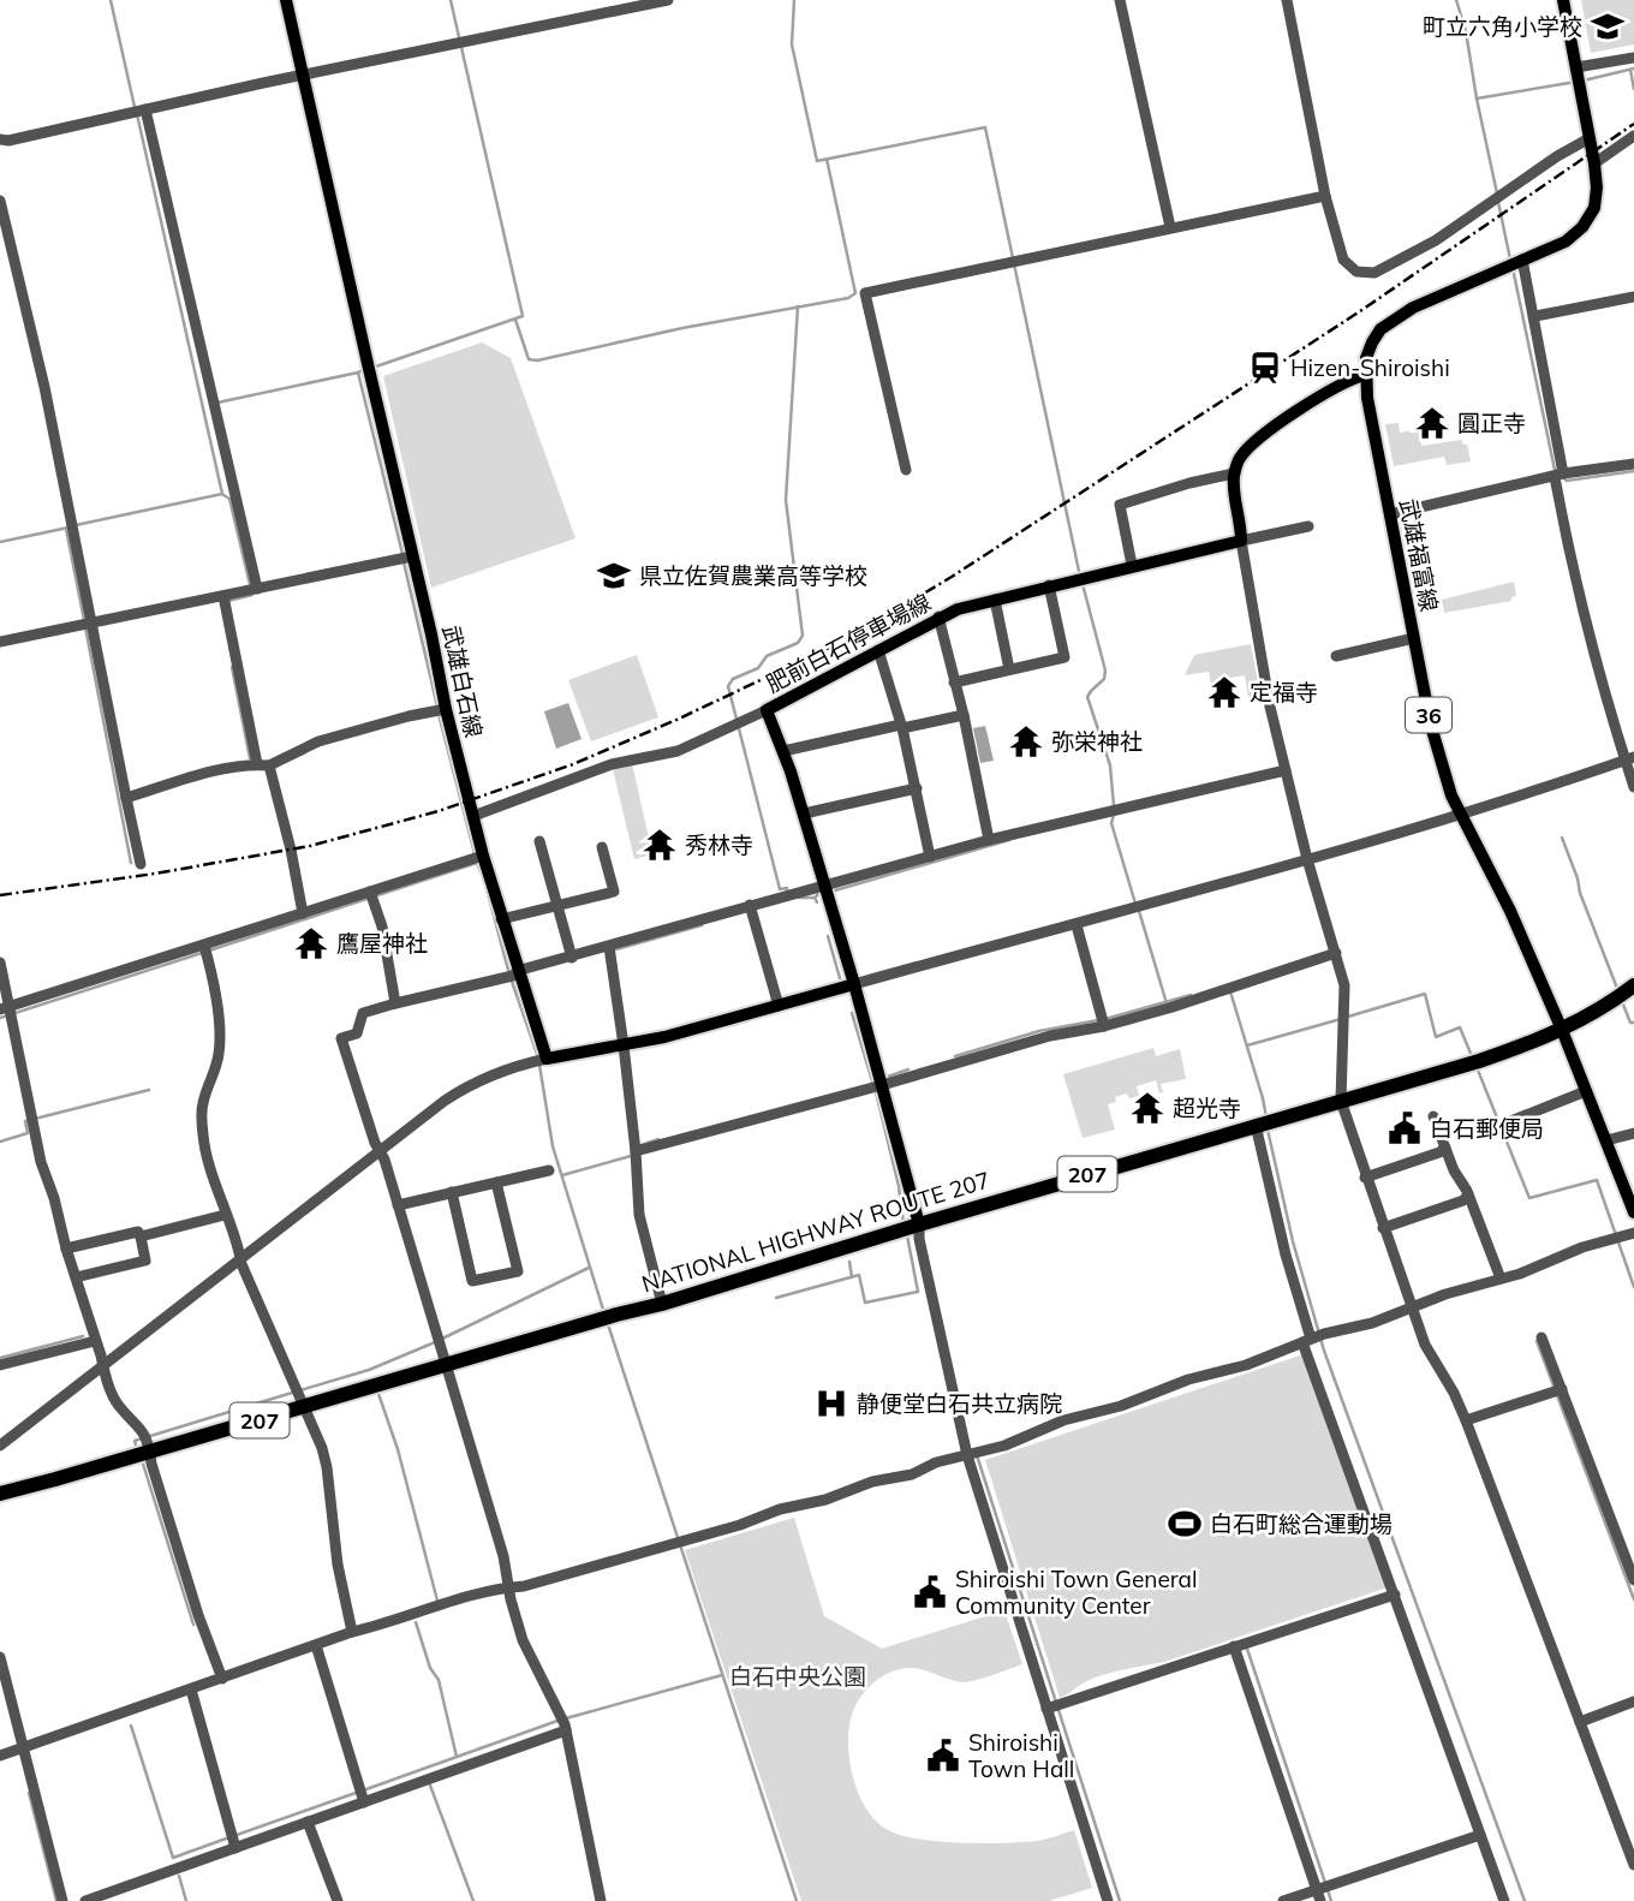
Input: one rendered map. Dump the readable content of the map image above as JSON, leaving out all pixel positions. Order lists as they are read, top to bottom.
{
  "streets": {
    "highway": ["207", "NATIONAL HIGHWAY ROUTE 207"],
    "main road": [
      "武雄福富線",
      "肥前白石停車場線",
      "武雄白石線",
      "36"
    ]
  },
  "crossings": [
    ["武雄福富線", "NATIONAL HIGHWAY ROUTE 207"],
    ["肥前白石停車場線", "NATIONAL HIGHWAY ROUTE 207"]
  ],
  "parks": ["白石中央公園"],
  "places": {
    "school or university": ["町立六角小学校", "県立佐賀農業高等学校"],
    "station": ["Hizen-Shiroishi"],
    "temple": [
      "圓正寺",
      "定福寺",
      "弥栄神社",
      "秀林寺",
      "鷹屋神社",
      "超光寺"
    ],
    "public building": ["白石郵便局", "Shiroishi Town General Community Center", "Shiroishi Town Hall"],
    "hospital": ["静便堂白石共立病院"],
    "sports": ["白石町総合運動場"]
  }
}
